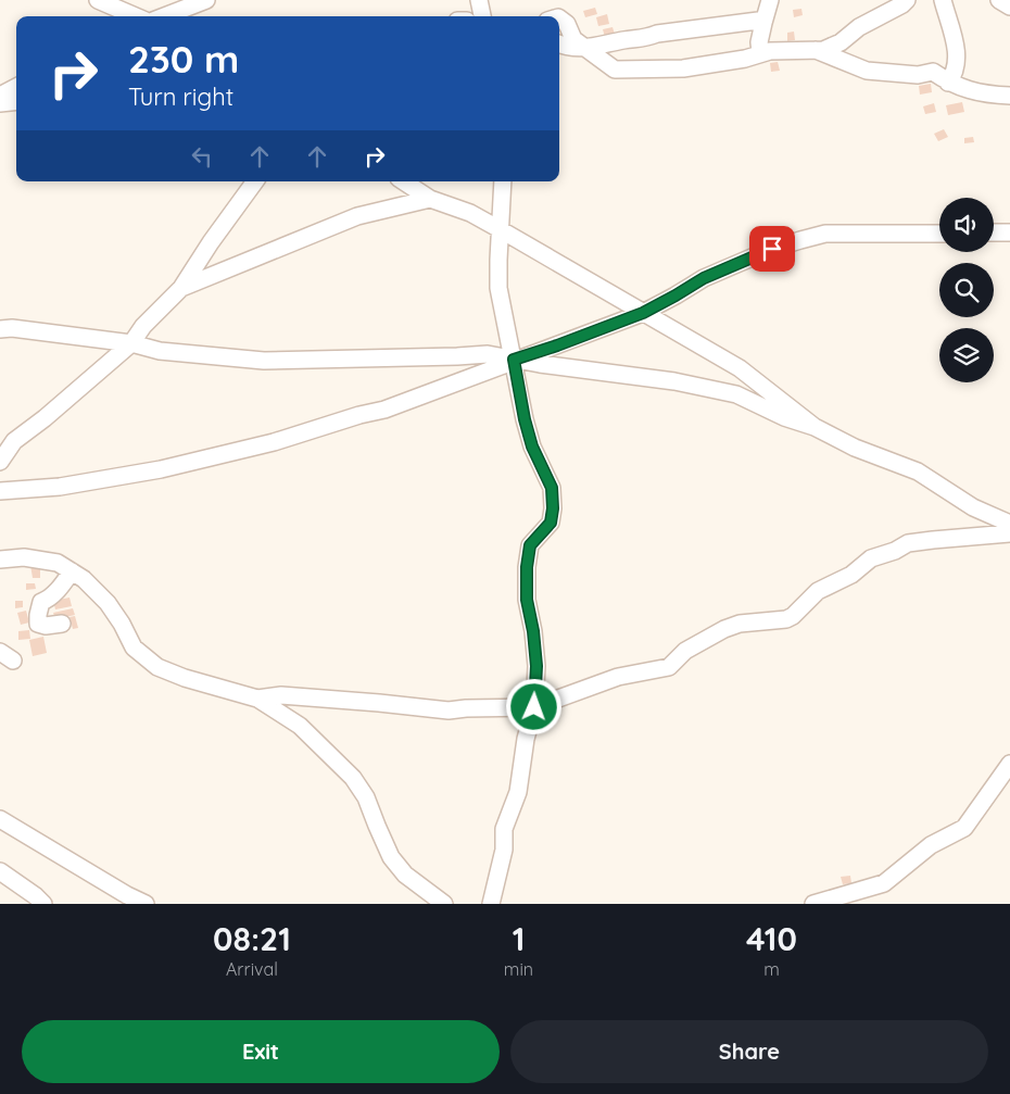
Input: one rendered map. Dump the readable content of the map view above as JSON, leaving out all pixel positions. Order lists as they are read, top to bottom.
{
  "page": {
    "turn": ["230 m", "Turn right"],
    "eta": [
      "08:21",
      "Arrival",
      "1",
      "min",
      "410",
      "m"
    ],
    "buttons": ["Exit", "Share"]
  }
}
